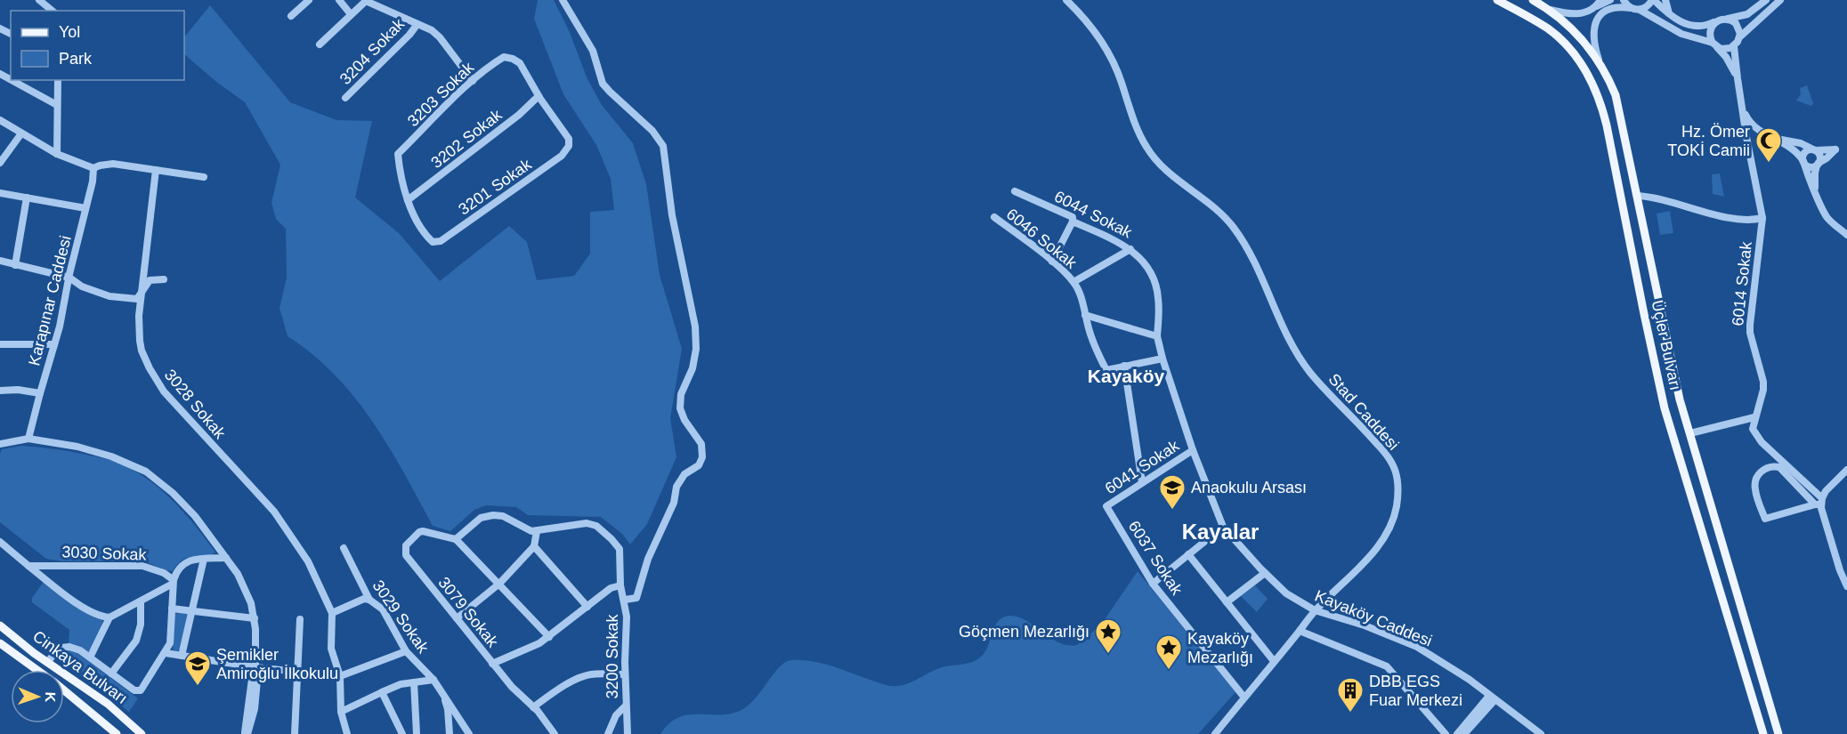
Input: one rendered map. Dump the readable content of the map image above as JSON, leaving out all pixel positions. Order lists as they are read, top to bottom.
{
  "streets": {
    "main road": ["Üçler Bulvarı", "Cinkaya Bulvarı"],
    "street": [
      "3204 Sokak",
      "3203 Sokak",
      "3202 Sokak",
      "3201 Sokak",
      "6044 Sokak",
      "6046 Sokak",
      "6014 Sokak",
      "Karapınar Caddesi",
      "3028 Sokak",
      "Stad Caddesi",
      "6041 Sokak",
      "3030 Sokak",
      "6037 Sokak",
      "3079 Sokak",
      "3029 Sokak",
      "Kayaköy Caddesi",
      "3200 Sokak"
    ]
  },
  "crossings": [
    ["3203 Sokak", "3202 Sokak"],
    ["3203 Sokak", "3201 Sokak"],
    ["3202 Sokak", "3201 Sokak"],
    ["6044 Sokak", "Kayaköy Caddesi"],
    ["Stad Caddesi", "6037 Sokak"],
    ["Stad Caddesi", "Kayaköy Caddesi"],
    ["6041 Sokak", "6037 Sokak"],
    ["6041 Sokak", "Kayaköy Caddesi"]
  ],
  "districts": ["Kayaköy", "Kayalar"],
  "places": {
    "mosque": ["Hz. Ömer TOKİ Camii"],
    "school or university": ["Anaokulu Arsası", "Şemikler Amiroğlu İlkokulu"],
    "place": ["Göçmen Mezarlığı", "Kayaköy Mezarlığı"],
    "building": ["DBB EGS Fuar Merkezi"]
  },
  "legend": ["Yol", "Park"],
  "north": "right"
}
